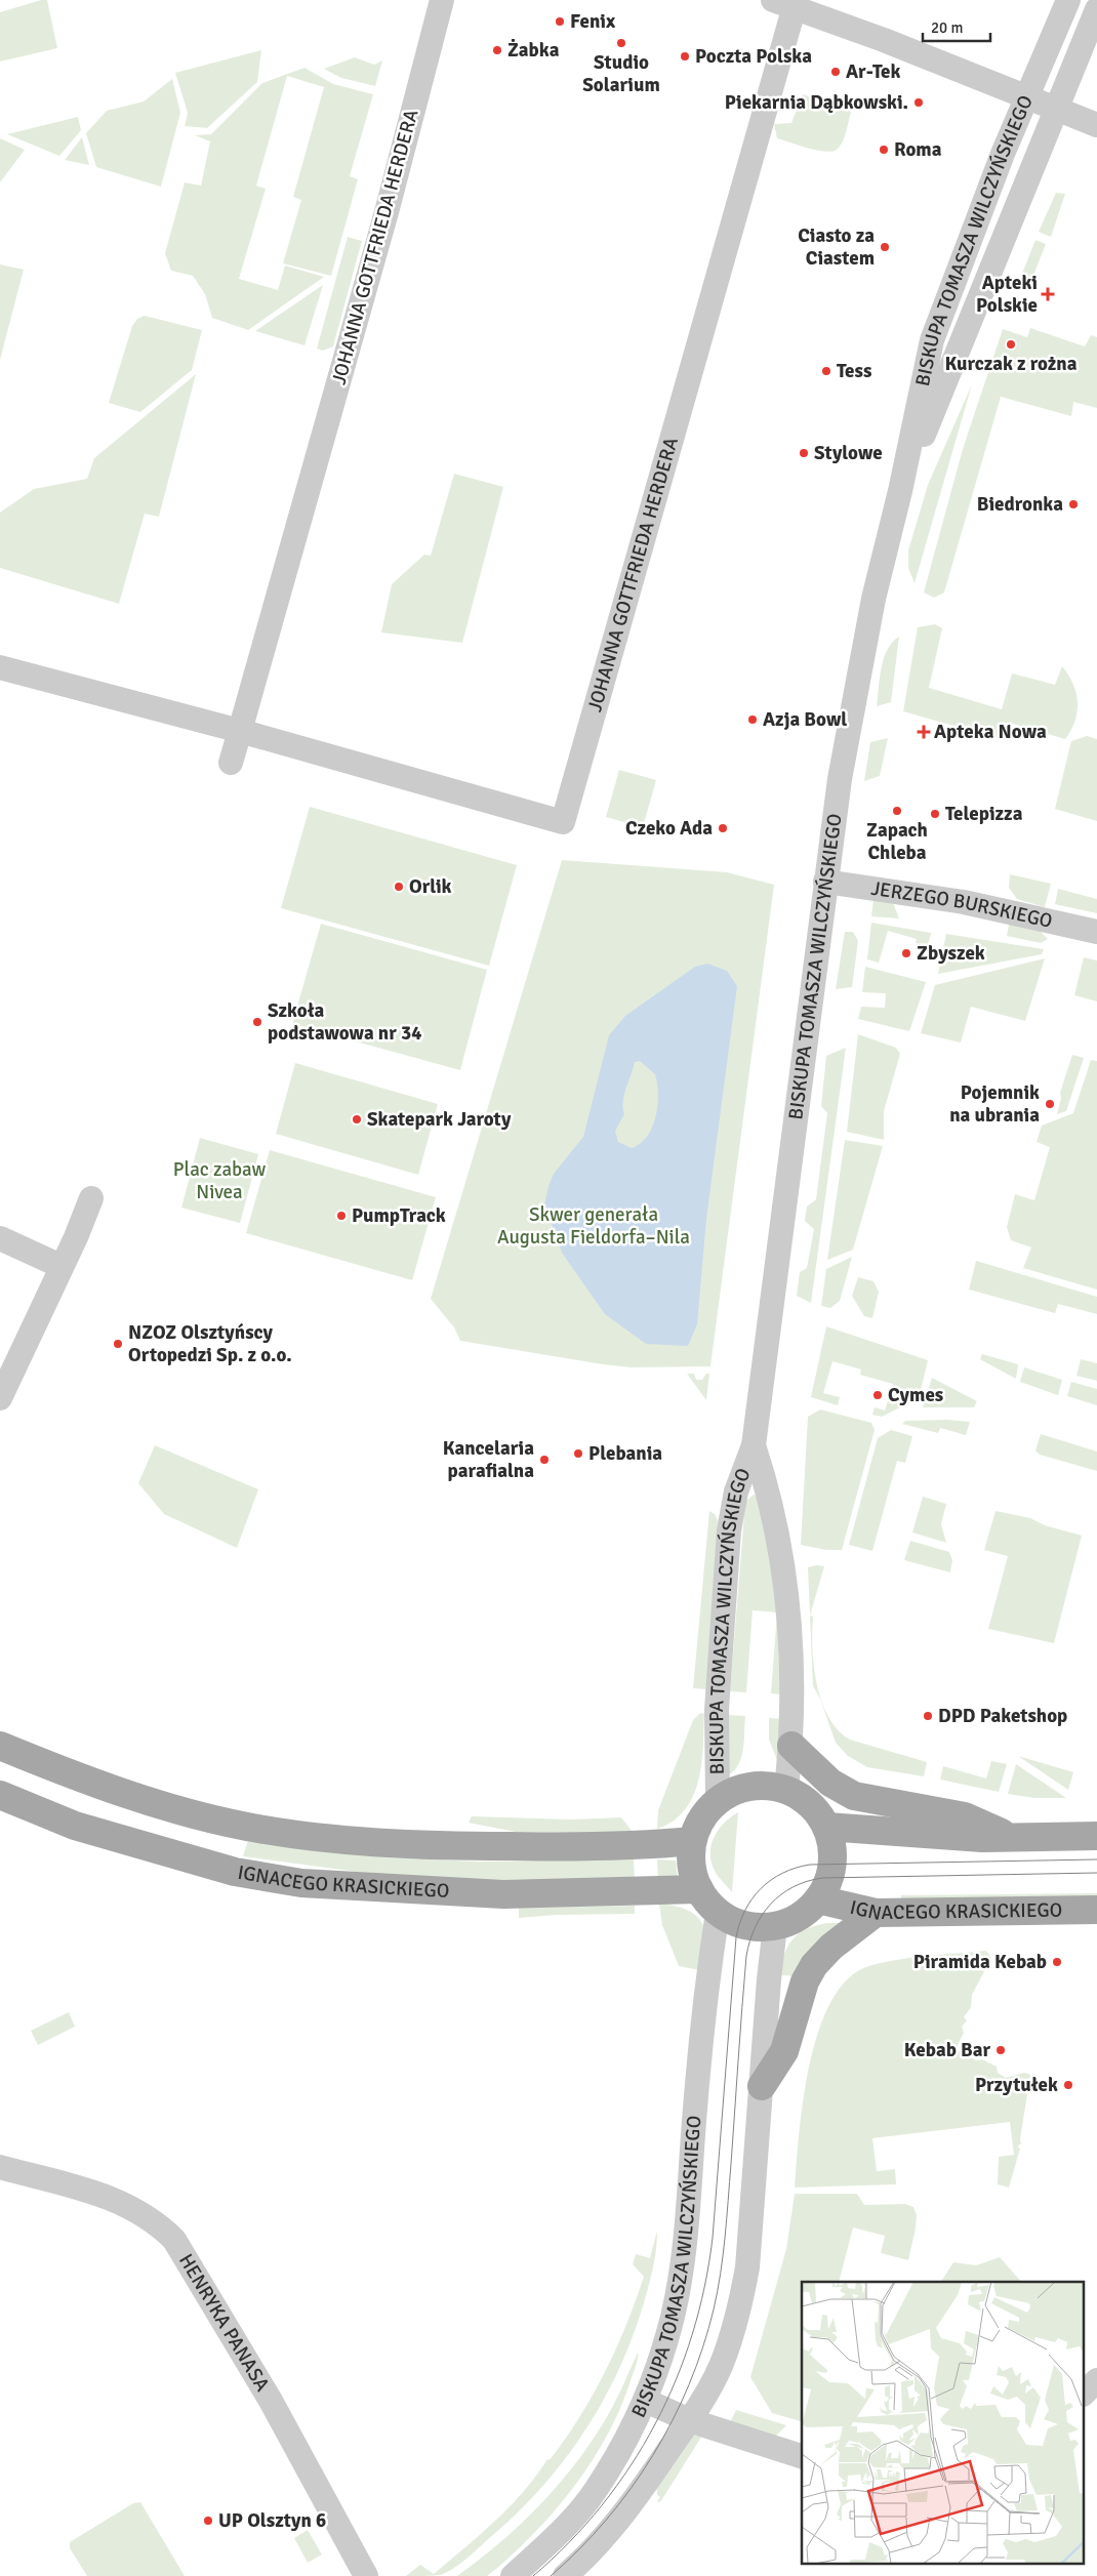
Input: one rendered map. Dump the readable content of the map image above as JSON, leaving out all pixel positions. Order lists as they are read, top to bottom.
{
  "streets": {
    "main road": ["IGNACEGO KRASICKIEGO"],
    "street": [
      "BISKUPA TOMASZA WILCZYŃSKIEGO",
      "JOHANNA GOTTFRIEDA HERDERA",
      "JERZEGO BURSKIEGO",
      "HENRYKA PANASA"
    ]
  },
  "crossings": [
    ["BISKUPA TOMASZA WILCZYŃSKIEGO", "JERZEGO BURSKIEGO"],
    ["BISKUPA TOMASZA WILCZYŃSKIEGO", "IGNACEGO KRASICKIEGO"]
  ],
  "parks": ["Plac zabaw Nivea", "Skwer generała Augusta Fieldorfa–Nila"],
  "places": {
    "other": [
      "Fenix",
      "Studio Solarium",
      "Żabka",
      "Poczta Polska",
      "Ar-Tek",
      "Piekarnia Dąbkowski.",
      "Roma",
      "Ciasto za Ciastem",
      "Kurczak z rożna",
      "Tess",
      "Stylowe",
      "Biedronka",
      "Azja Bowl",
      "Zapach Chleba",
      "Telepizza",
      "Czeko Ada",
      "Orlik",
      "Zbyszek",
      "Szkoła podstawowa nr 34",
      "Pojemnik na ubrania",
      "Skatepark Jaroty",
      "PumpTrack",
      "NZOZ Olsztyńscy Ortopedzi Sp. z o.o.",
      "Cymes",
      "Plebania",
      "Kancelaria parafialna",
      "DPD Paketshop",
      "Piramida Kebab",
      "Kebab Bar",
      "Przytułek",
      "UP Olsztyn 6"
    ],
    "health": ["Apteki Polskie", "Apteka Nowa"]
  },
  "scale_bar": "20 m"
}
